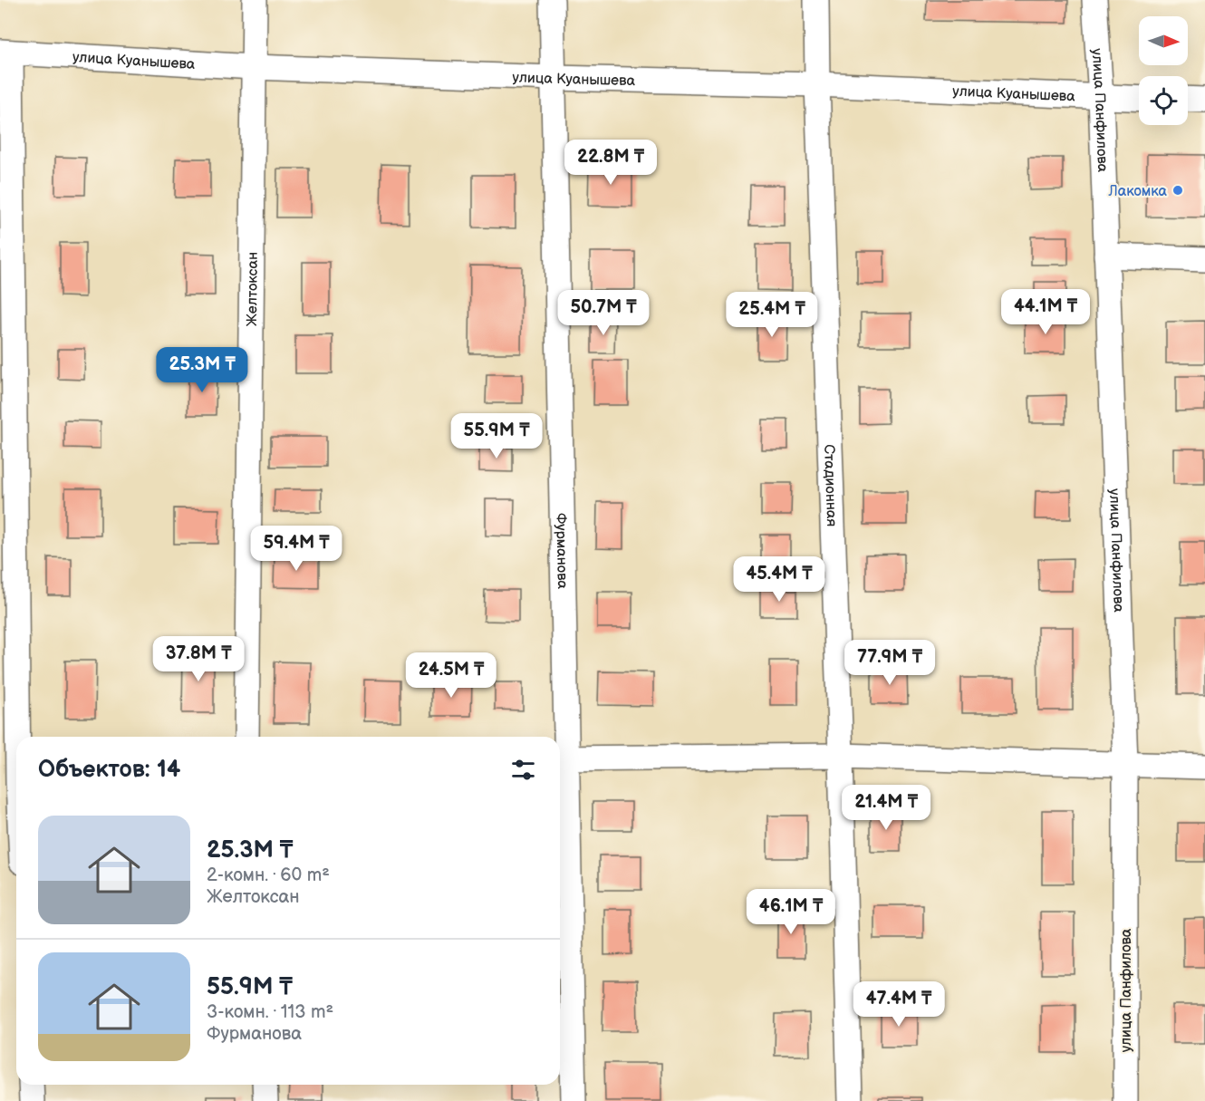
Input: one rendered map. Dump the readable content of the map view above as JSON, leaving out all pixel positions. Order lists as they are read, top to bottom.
{
  "streets": {
    "street": [
      "улица Куанышева",
      "улица Панфилова",
      "Желтоксан",
      "Стадионная",
      "Фурманова"
    ]
  },
  "crossings": [
    ["улица Куанышева", "улица Панфилова"],
    ["улица Куанышева", "Желтоксан"],
    ["улица Куанышева", "Стадионная"],
    ["улица Куанышева", "Фурманова"]
  ],
  "places": ["Лакомка"],
  "north": "right",
  "page": {
    "price": [
      "22.8M ₸",
      "44.1M ₸",
      "50.7M ₸",
      "25.4M ₸",
      "25.3M ₸",
      "55.9M ₸",
      "59.4M ₸",
      "45.4M ₸",
      "37.8M ₸",
      "77.9M ₸",
      "24.5M ₸",
      "21.4M ₸",
      "46.1M ₸",
      "47.4M ₸"
    ],
    "heading": "Объектов: 14",
    "list": [
      {
        "name": "25.3M ₸",
        "note": "2-комн. · 60 m² · Желтоксан"
      },
      {
        "name": "55.9M ₸",
        "note": "3-комн. · 113 m² · Фурманова"
      }
    ]
  }
}
